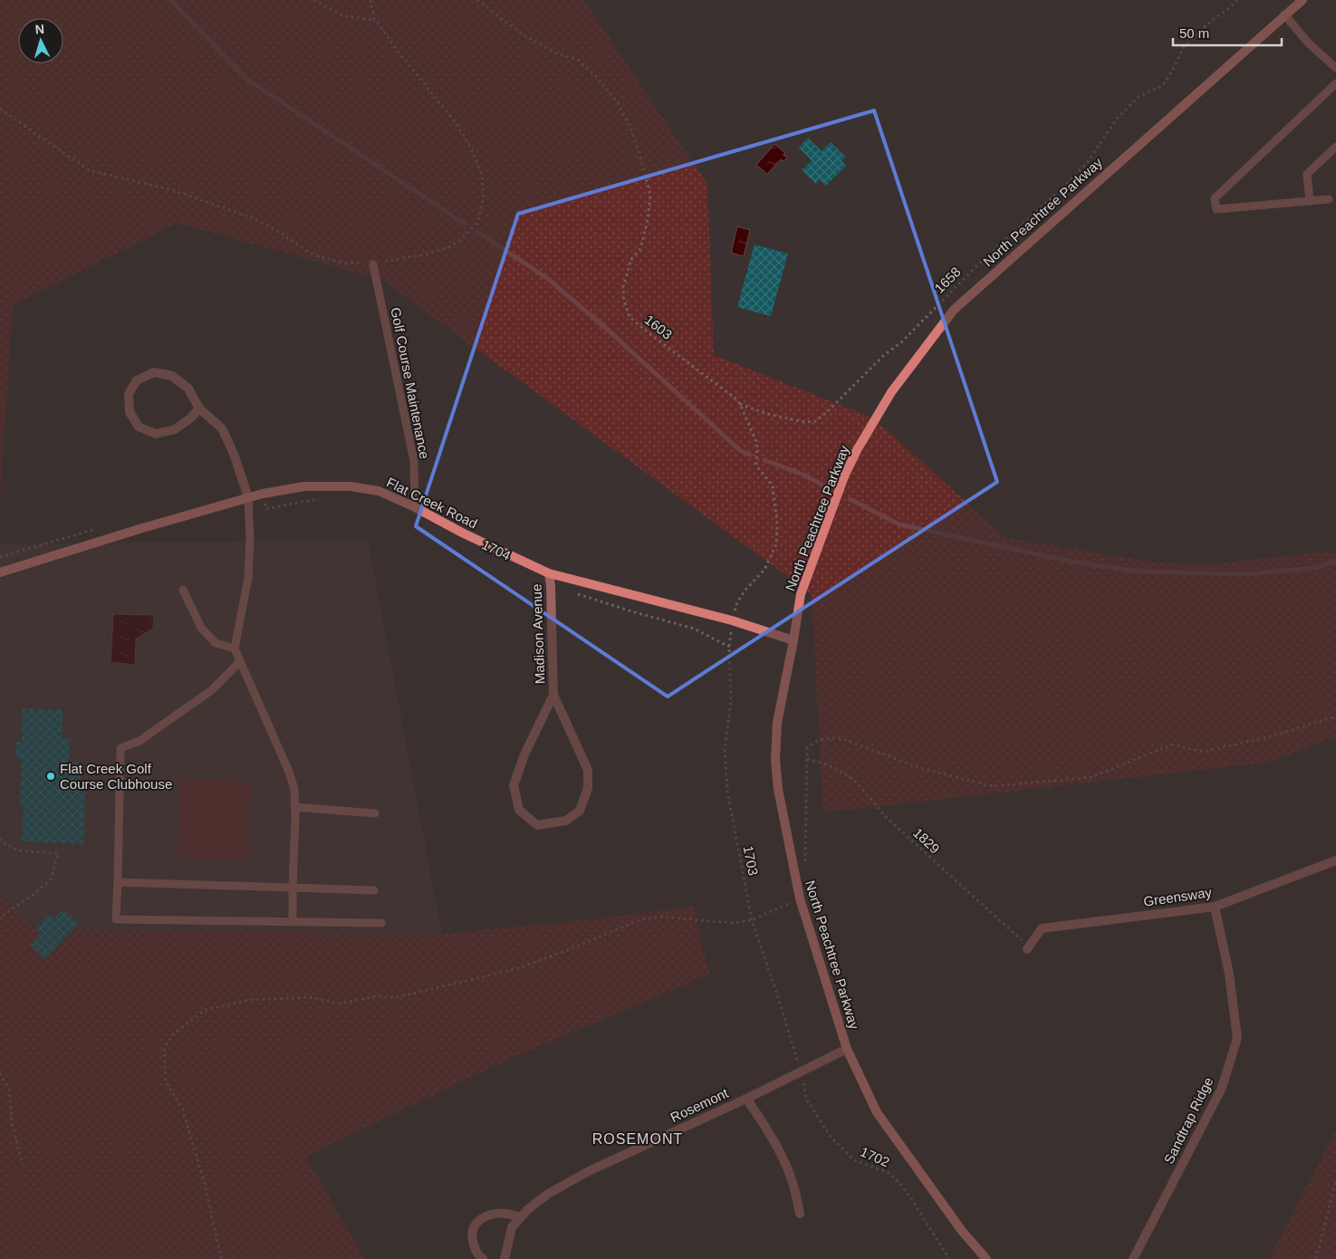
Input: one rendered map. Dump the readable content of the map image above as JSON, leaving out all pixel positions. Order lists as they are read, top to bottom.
{
  "streets": {
    "street": [
      "North Peachtree Parkway",
      "Flat Creek Road",
      "Madison Avenue",
      "Greensway",
      "Rosemont",
      "Sandtrap Ridge"
    ],
    "lane": ["Golf Course Maintenance"],
    "path": [
      "1658",
      "1603",
      "1829",
      "1703",
      "1702"
    ]
  },
  "crossings": [
    ["North Peachtree Parkway", "Flat Creek Road"],
    ["North Peachtree Parkway", "Rosemont"],
    ["1658", "1603"],
    ["1603", "Flat Creek Road"],
    ["1603", "1703"],
    ["Golf Course Maintenance", "Flat Creek Road"],
    ["Flat Creek Road", "Madison Avenue"],
    ["1829", "Greensway"],
    ["1703", "Rosemont"],
    ["1703", "1702"],
    ["Greensway", "Sandtrap Ridge"],
    ["Rosemont", "1702"]
  ],
  "districts": ["ROSEMONT"],
  "places": ["Flat Creek Golf Course Clubhouse"],
  "scale_bar": "50 m",
  "north": "top"
}
